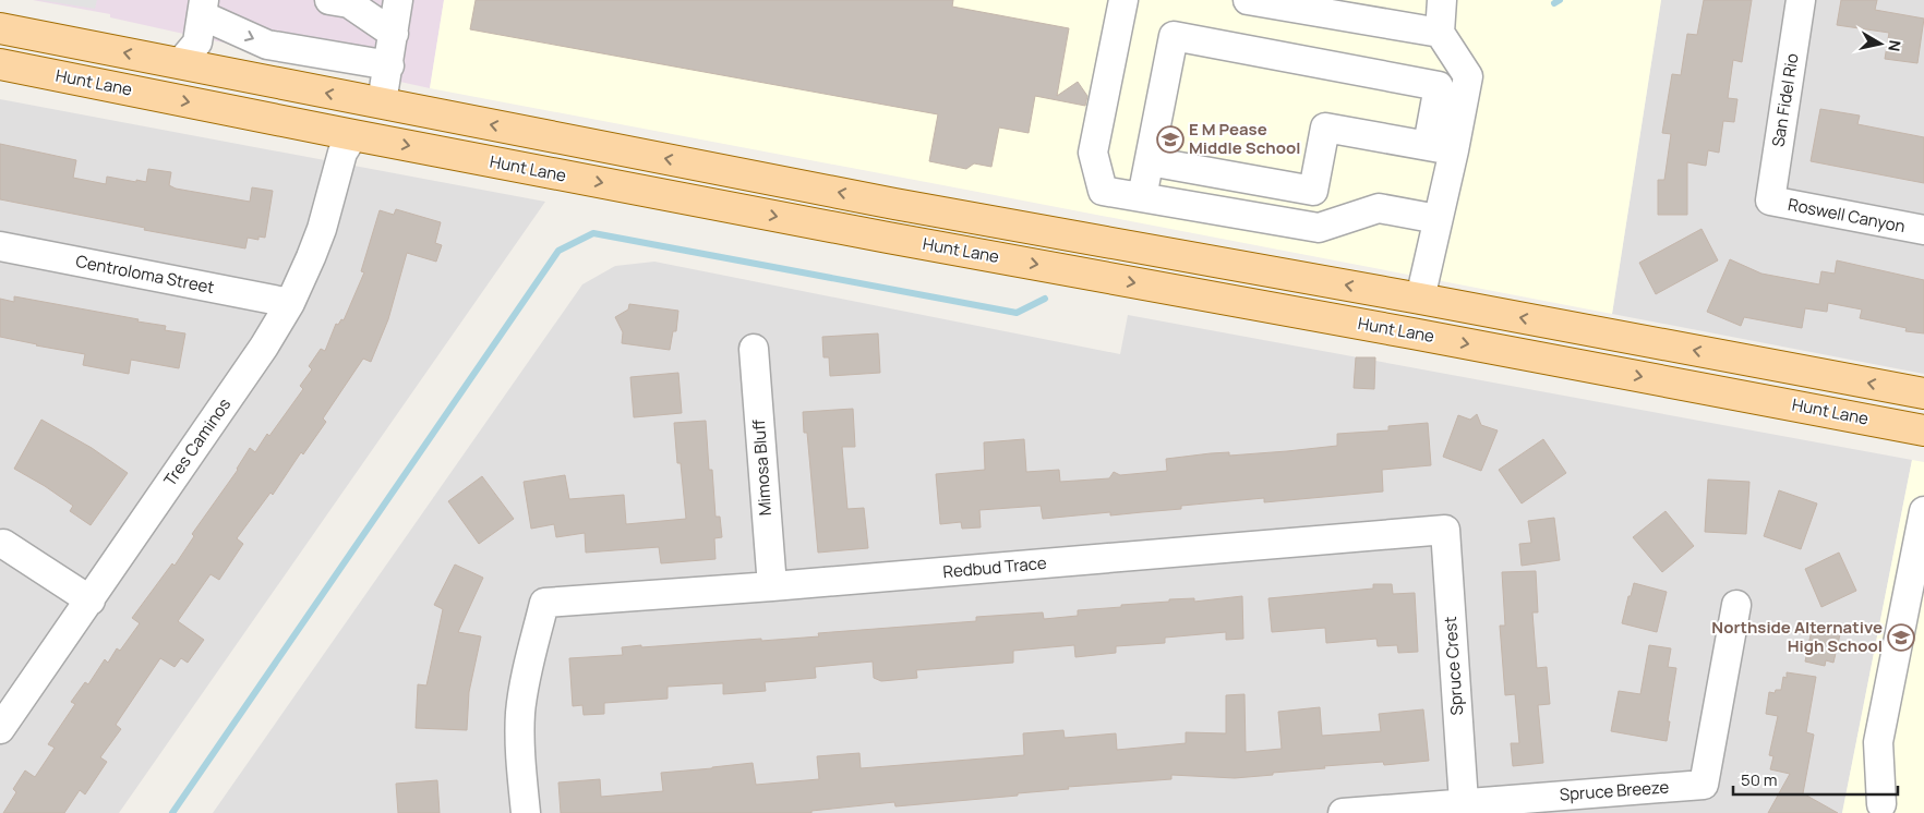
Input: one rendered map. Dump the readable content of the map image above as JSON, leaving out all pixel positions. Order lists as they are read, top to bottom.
{
  "streets": {
    "main road": ["Hunt Lane"],
    "street": [
      "San Fidel Rio",
      "Roswell Canyon",
      "Centroloma Street",
      "Tres Caminos",
      "Mimosa Bluff",
      "Redbud Trace",
      "Spruce Crest",
      "Spruce Breeze"
    ]
  },
  "crossings": [
    ["Hunt Lane", "Tres Caminos"],
    ["San Fidel Rio", "Roswell Canyon"],
    ["Centroloma Street", "Tres Caminos"],
    ["Mimosa Bluff", "Redbud Trace"],
    ["Redbud Trace", "Spruce Crest"],
    ["Spruce Crest", "Spruce Breeze"]
  ],
  "places": {
    "school or university": ["E M Pease Middle School", "Northside Alternative High School"]
  },
  "scale_bar": "50 m",
  "north": "right"
}
